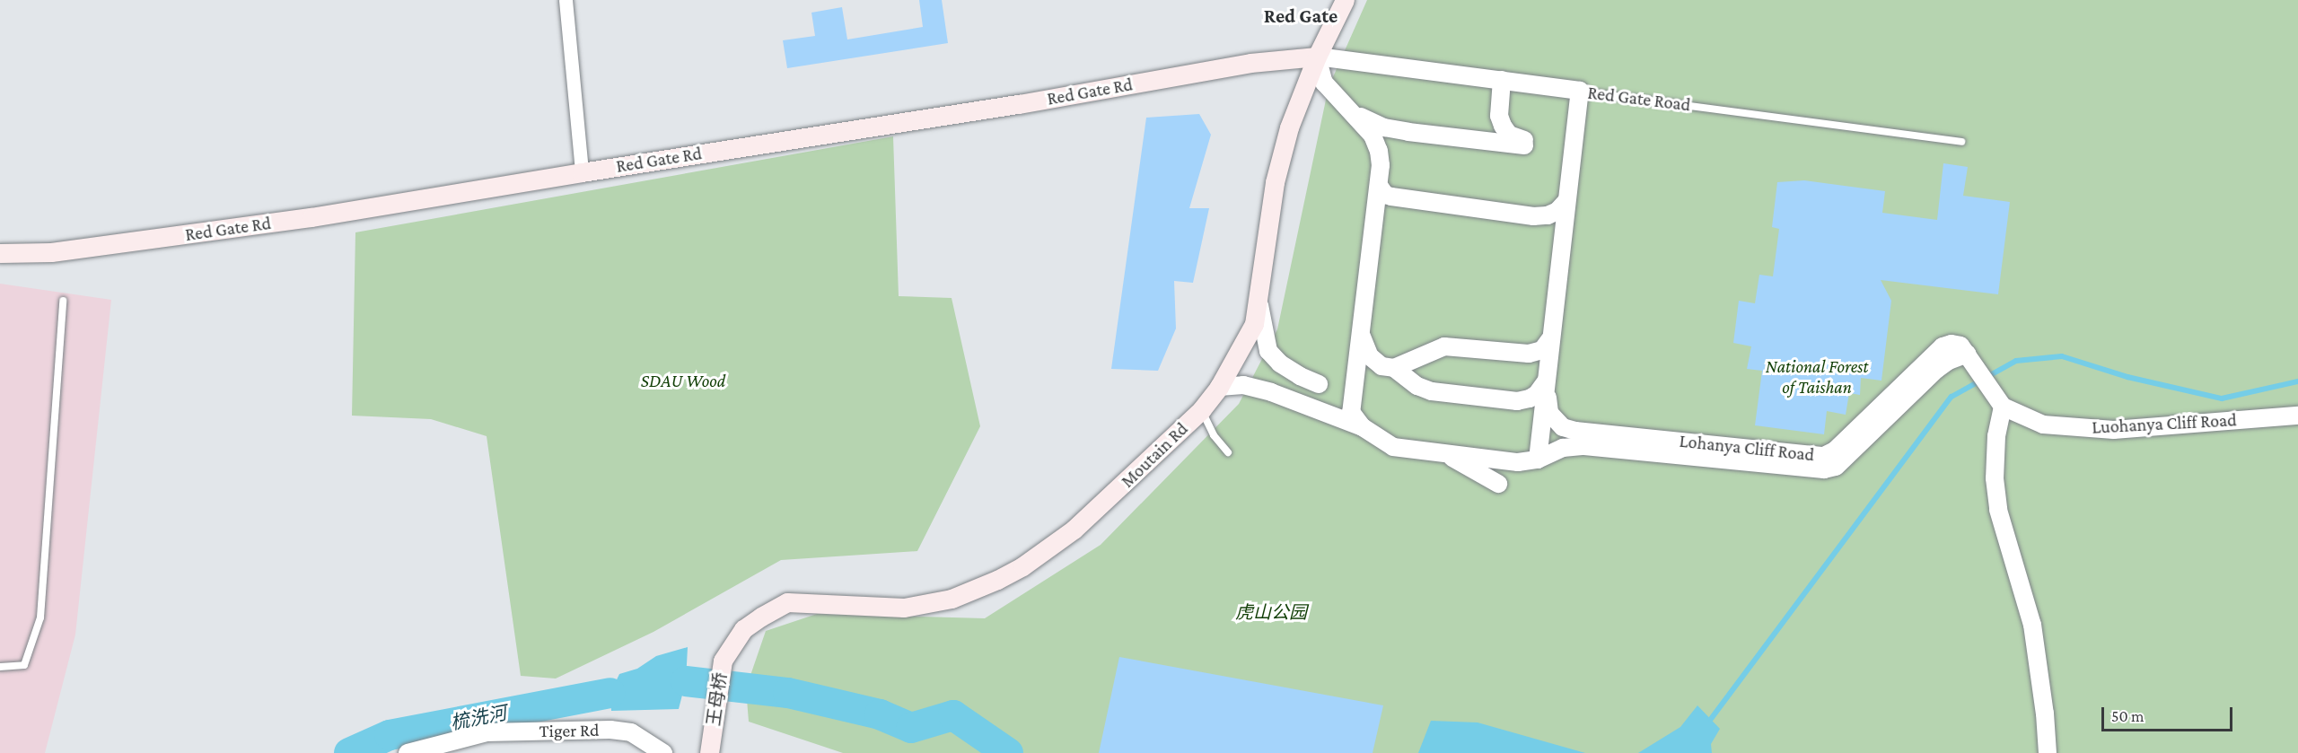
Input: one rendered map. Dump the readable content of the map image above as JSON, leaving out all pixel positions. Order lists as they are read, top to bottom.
{
  "streets": {
    "main road": ["Red Gate Rd", "Moutain Rd", "王母桥"],
    "street": [
      "Red Gate Road",
      "Luohanya Cliff Road",
      "Lohanya Cliff Road",
      "Tiger Rd"
    ]
  },
  "crossings": [
    ["Red Gate Rd", "Red Gate Road"],
    ["Red Gate Rd", "Moutain Rd"],
    ["Red Gate Road", "Moutain Rd"],
    ["Moutain Rd", "王母桥"]
  ],
  "districts": ["Red Gate"],
  "water": ["梳洗河"],
  "parks": ["National Forest of Taishan", "SDAU Wood", "虎山公园"],
  "scale_bar": "50 m"
}
